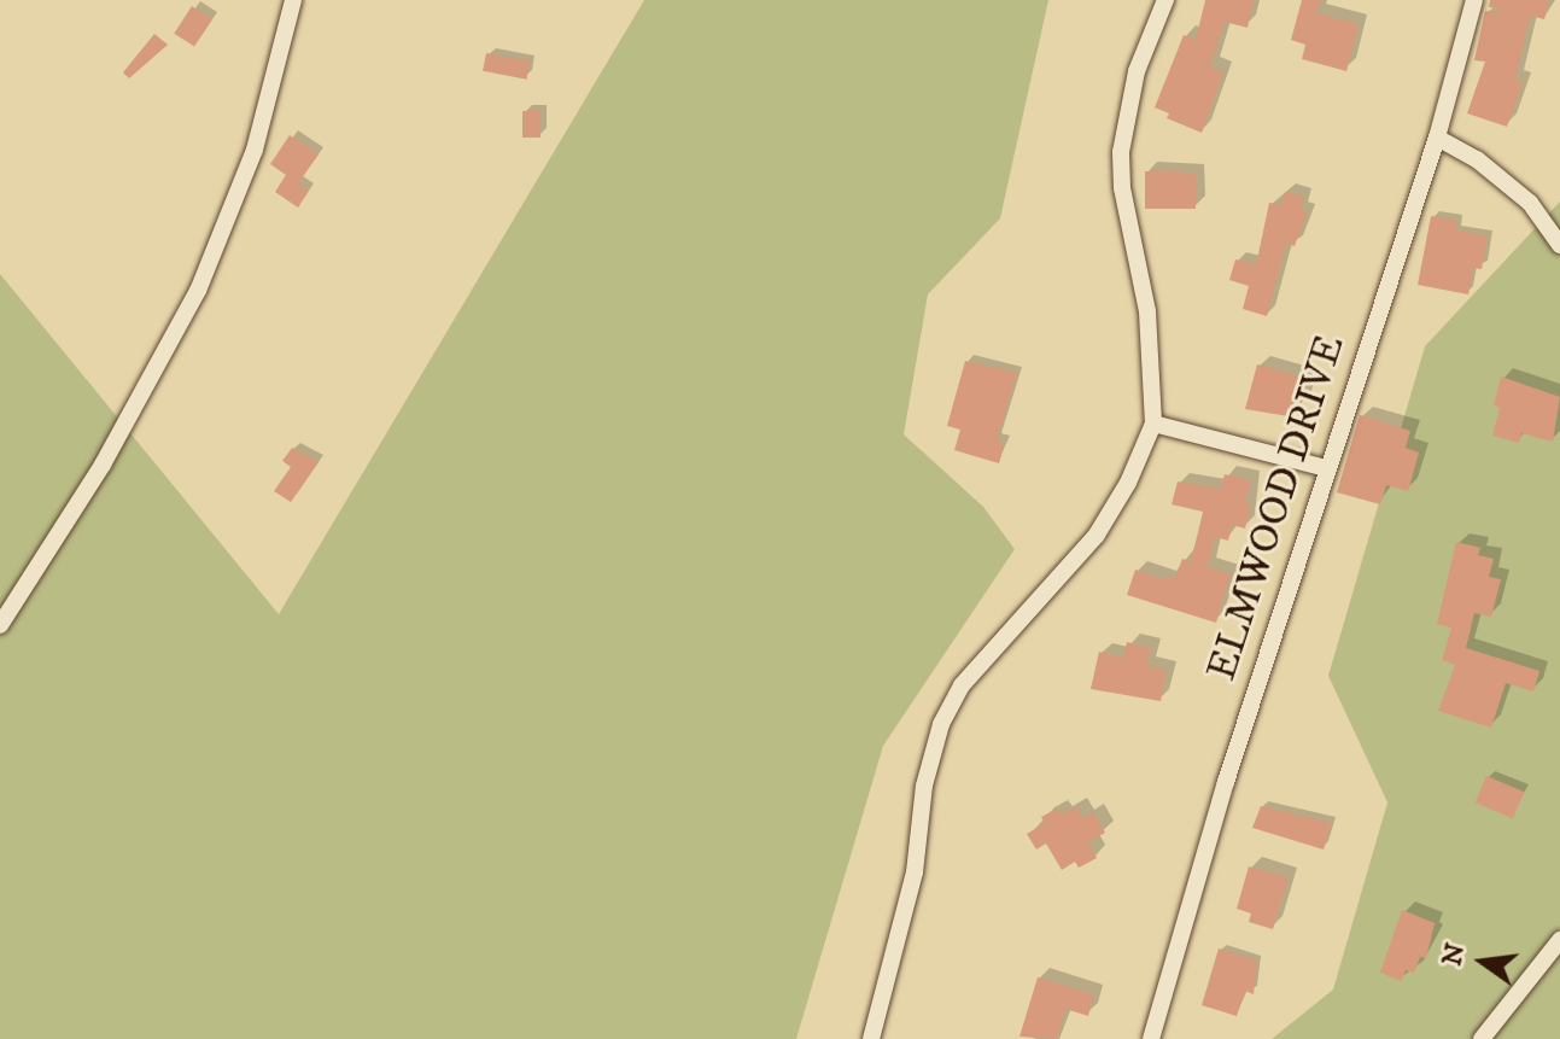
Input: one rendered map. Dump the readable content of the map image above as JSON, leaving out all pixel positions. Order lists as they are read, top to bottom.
{
  "streets": {
    "street": ["ELMWOOD DRIVE"]
  },
  "north": "left"
}
